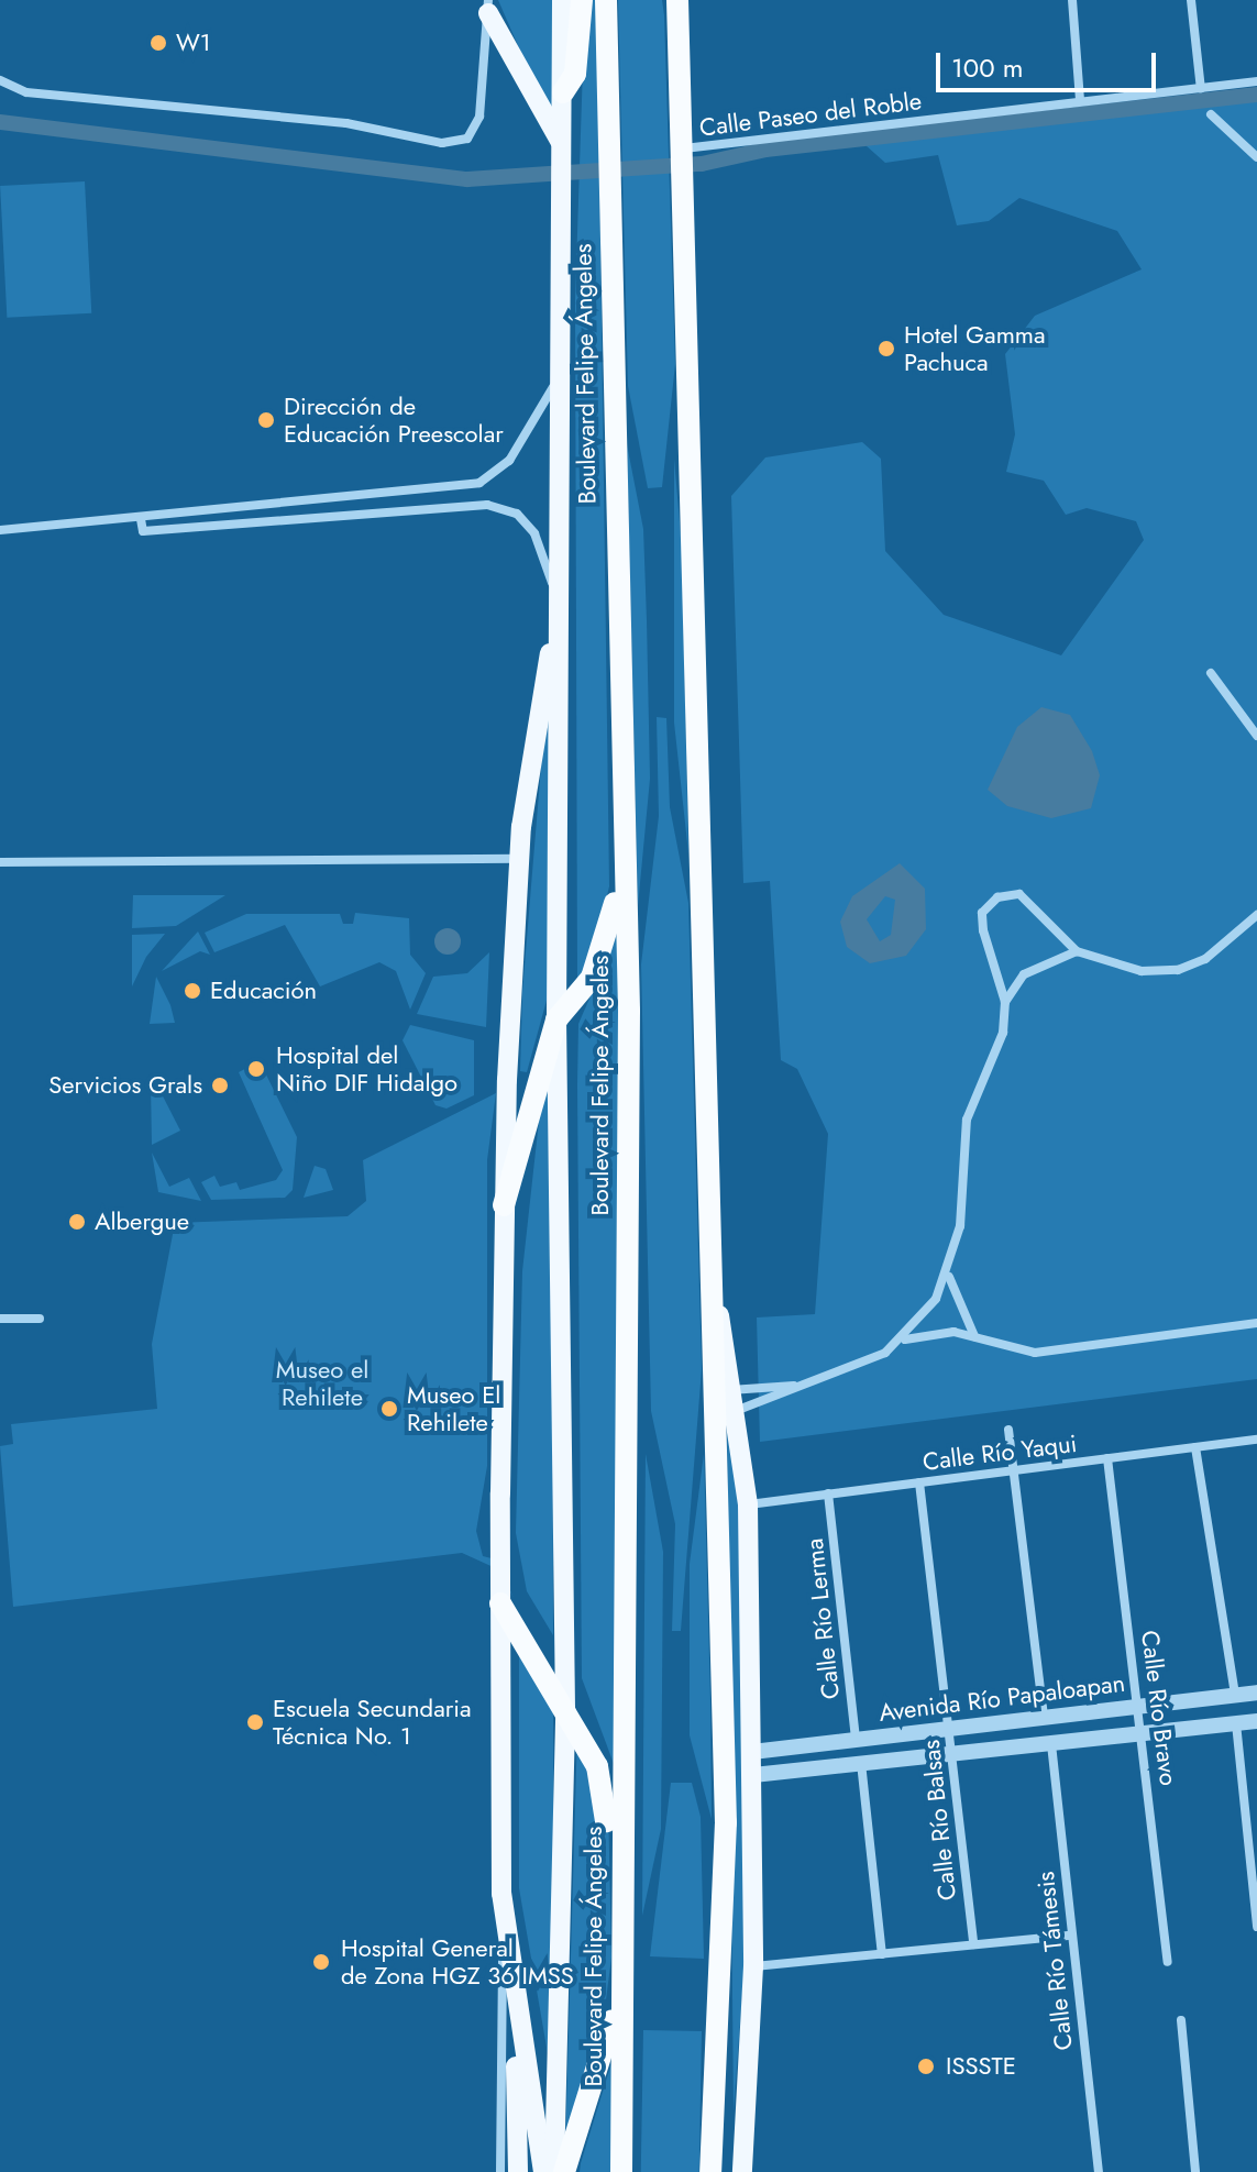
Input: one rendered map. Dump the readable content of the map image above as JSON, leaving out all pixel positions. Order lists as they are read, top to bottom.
{
  "streets": {
    "highway": ["Boulevard Felipe Ángeles"],
    "street": [
      "Calle Paseo del Roble",
      "Calle Río Yaqui",
      "Calle Río Lerma",
      "Avenida Río Papaloapan",
      "Calle Río Bravo",
      "Calle Río Balsas",
      "Calle Río Támesis"
    ]
  },
  "crossings": [
    ["Calle Río Yaqui", "Calle Río Lerma"],
    ["Calle Río Yaqui", "Calle Río Bravo"],
    ["Calle Río Yaqui", "Calle Río Balsas"],
    ["Calle Río Lerma", "Avenida Río Papaloapan"],
    ["Avenida Río Papaloapan", "Calle Río Bravo"],
    ["Avenida Río Papaloapan", "Calle Río Balsas"],
    ["Avenida Río Papaloapan", "Calle Río Támesis"]
  ],
  "parks": ["Museo el Rehilete"],
  "places": [
    "W1",
    "Hotel Gamma Pachuca",
    "Dirección de Educación Preescolar",
    "Educación",
    "Hospital del Niño DIF Hidalgo",
    "Servicios Grals",
    "Albergue",
    "Museo El Rehilete",
    "Escuela Secundaria Técnica No. 1",
    "Hospital General de Zona HGZ 36 IMSS",
    "ISSSTE"
  ],
  "scale_bar": "100 m"
}
